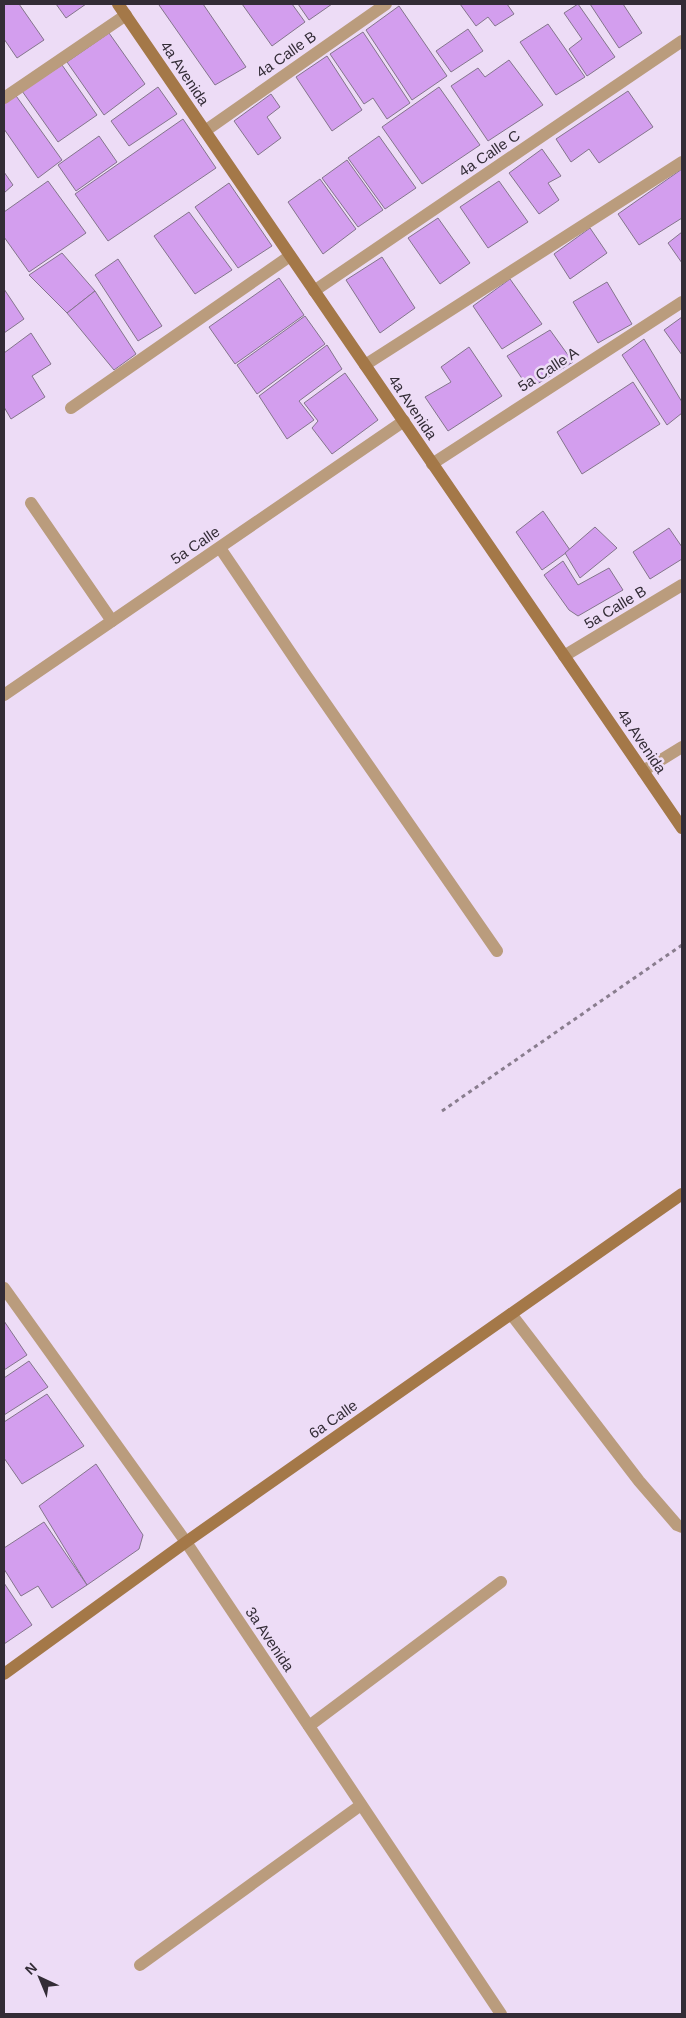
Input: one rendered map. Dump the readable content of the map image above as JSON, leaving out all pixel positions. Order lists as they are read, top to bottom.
{
  "streets": {
    "street": [
      "4a Calle B",
      "4a Avenida",
      "4a Calle C",
      "5a Calle A",
      "5a Calle",
      "5a Calle B",
      "6a Calle",
      "3a Avenida"
    ]
  },
  "crossings": [
    ["4a Calle B", "4a Avenida"],
    ["4a Avenida", "4a Calle C"],
    ["4a Avenida", "5a Calle A"],
    ["4a Avenida", "5a Calle"],
    ["4a Avenida", "5a Calle B"],
    ["6a Calle", "3a Avenida"]
  ],
  "north": "top left"
}
